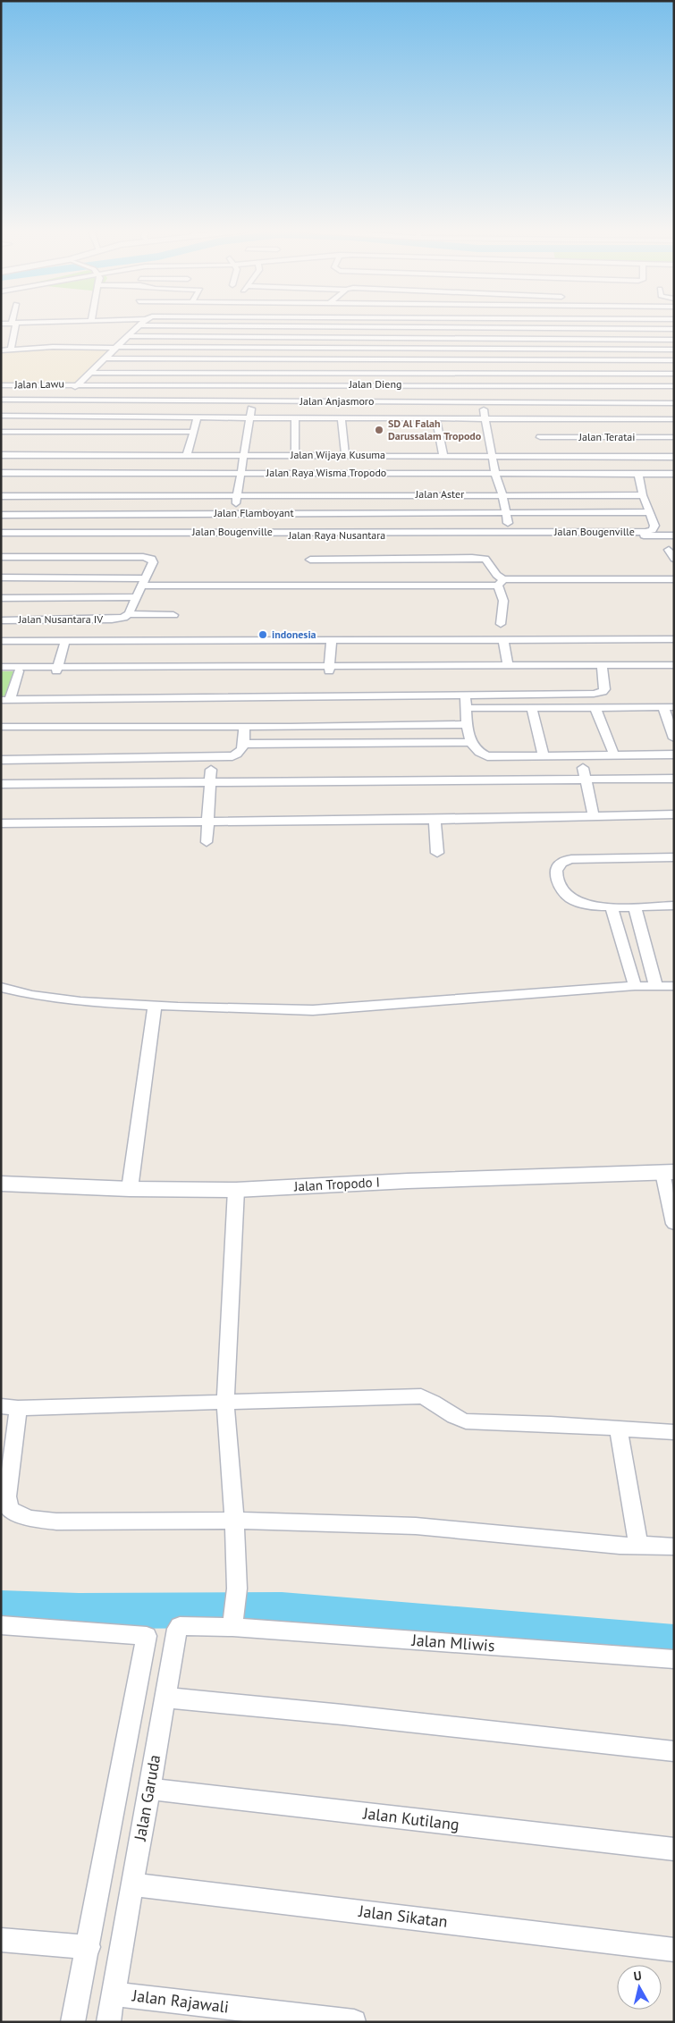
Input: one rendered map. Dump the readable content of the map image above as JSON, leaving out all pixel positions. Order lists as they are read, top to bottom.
{
  "streets": {
    "street": [
      "Jalan Lawu",
      "Jalan Dieng",
      "Jalan Anjasmoro",
      "Jalan Teratai",
      "Jalan Wijaya Kusuma",
      "Jalan Raya Wisma Tropodo",
      "Jalan Aster",
      "Jalan Flamboyant",
      "Jalan Bougenville",
      "Jalan Raya Nusantara",
      "Jalan Nusantara IV",
      "Jalan Tropodo I",
      "Jalan Mliwis",
      "Jalan Garuda",
      "Jalan Kutilang",
      "Jalan Sikatan",
      "Jalan Rajawali"
    ]
  },
  "crossings": [
    ["Jalan Lawu", "Jalan Dieng"],
    ["Jalan Teratai", "Jalan Wijaya Kusuma"],
    ["Jalan Flamboyant", "Jalan Bougenville"],
    ["Jalan Mliwis", "Jalan Garuda"],
    ["Jalan Garuda", "Jalan Kutilang"],
    ["Jalan Garuda", "Jalan Sikatan"],
    ["Jalan Garuda", "Jalan Rajawali"]
  ],
  "places": ["SD Al Falah Darussalam Tropodo", "indonesia"],
  "north": "top"
}
